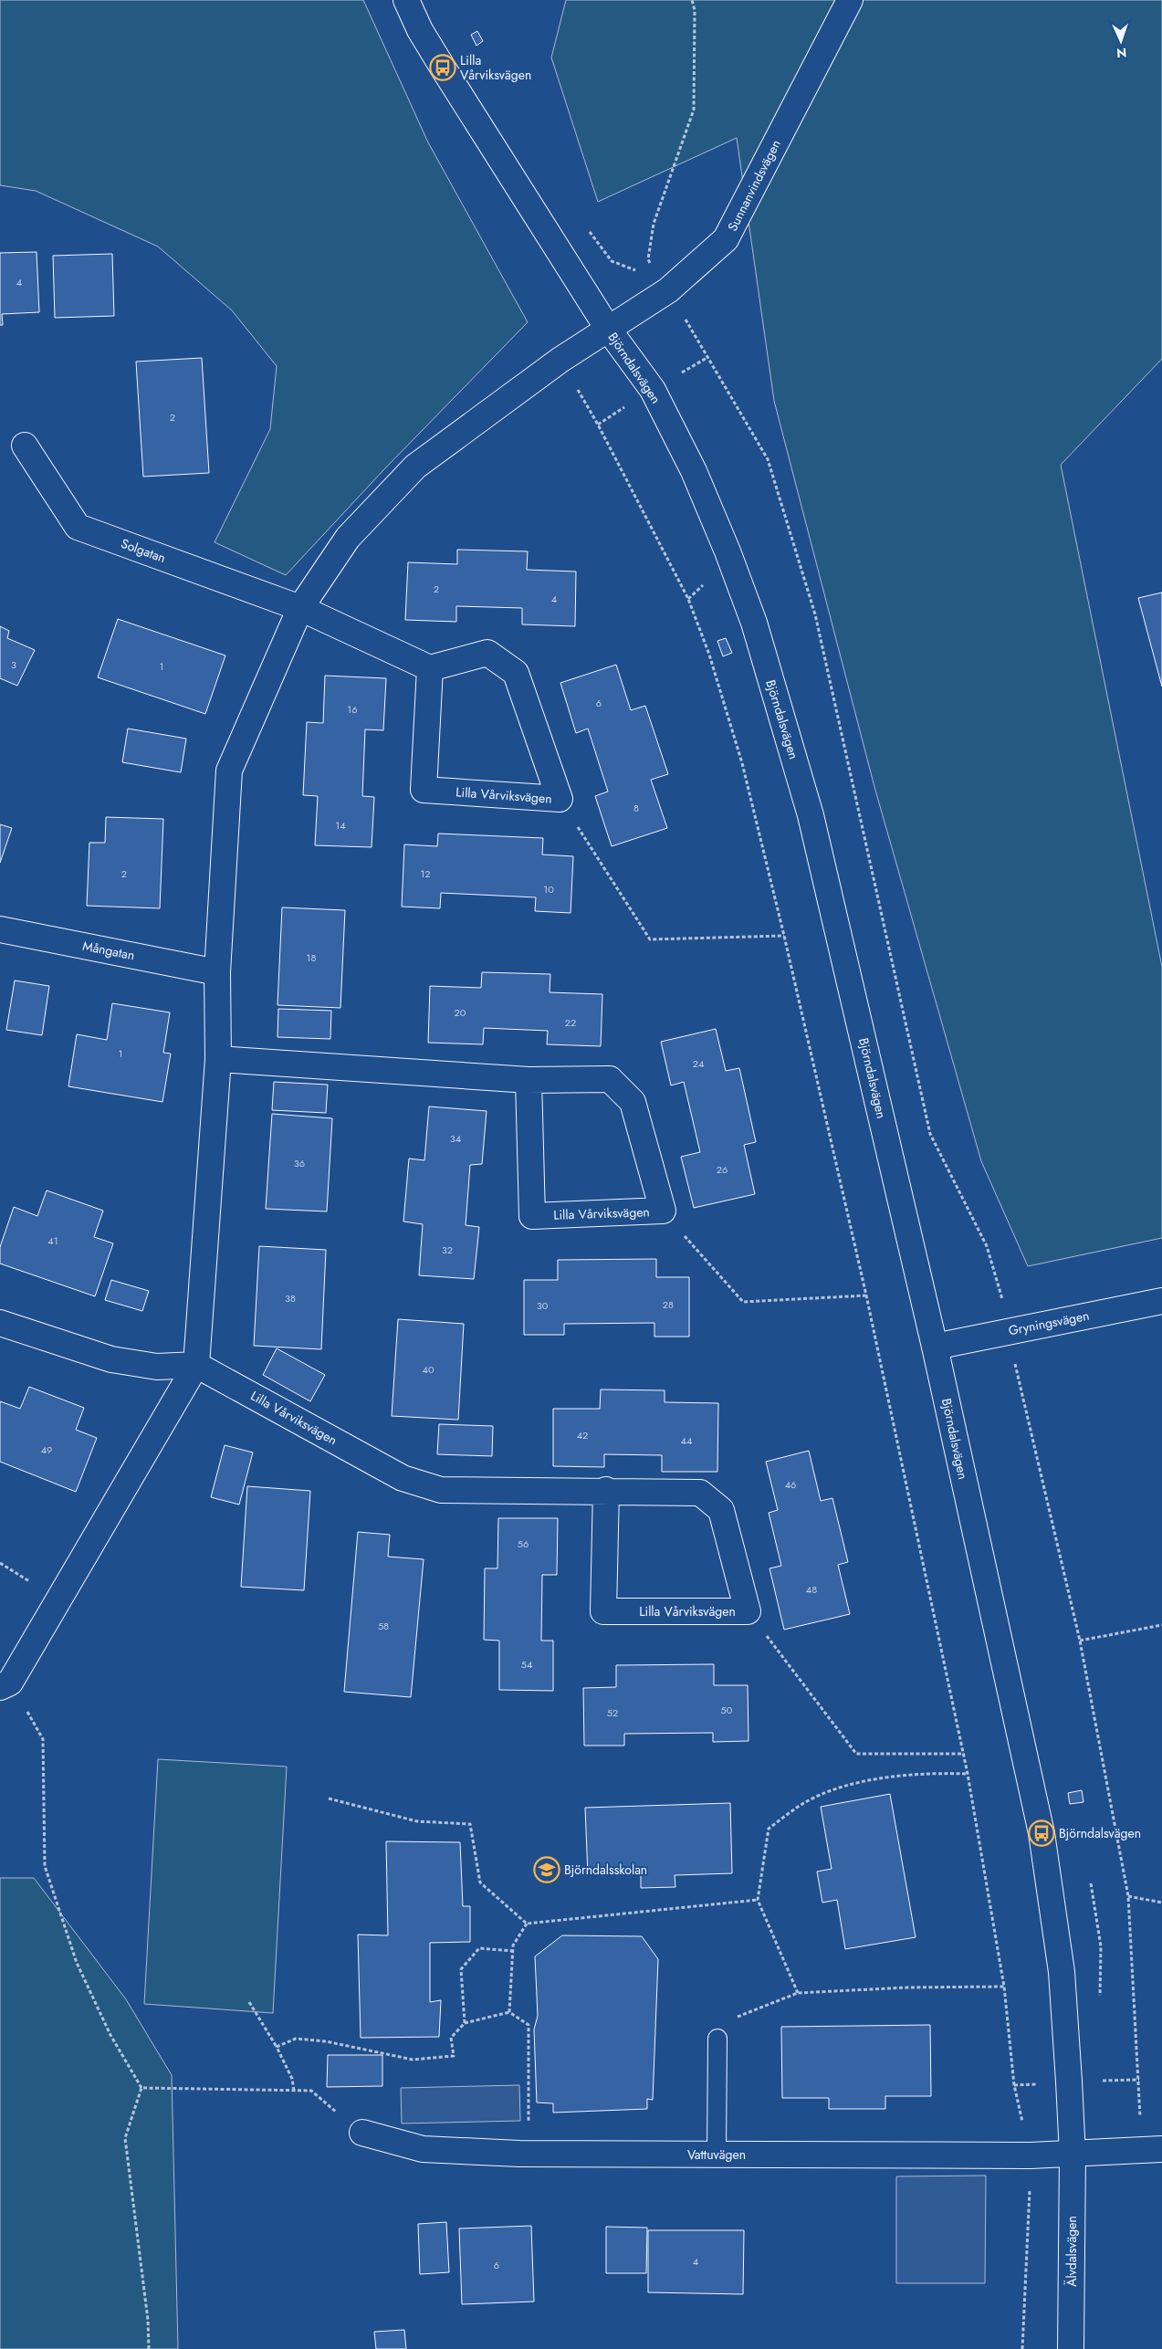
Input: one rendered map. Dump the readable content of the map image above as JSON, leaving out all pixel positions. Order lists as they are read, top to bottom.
{
  "streets": {
    "street": [
      "Sunnanvindsvägen",
      "Björndalsvägen",
      "Solgatan",
      "Lilla Vårviksvägen",
      "Mångatan",
      "Gryningsvägen",
      "Vattuvägen",
      "Älvdalsvägen"
    ]
  },
  "crossings": [
    ["Sunnanvindsvägen", "Björndalsvägen"],
    ["Björndalsvägen", "Gryningsvägen"],
    ["Björndalsvägen", "Vattuvägen"],
    ["Björndalsvägen", "Älvdalsvägen"],
    ["Vattuvägen", "Älvdalsvägen"]
  ],
  "places": {
    "bus stop": ["Lilla Vårviksvägen", "Björndalsvägen"],
    "school or university": ["Björndalsskolan"]
  },
  "house_numbers": [
    "4",
    "2",
    "2",
    "4",
    "3",
    "1",
    "6",
    "16",
    "8",
    "14",
    "2",
    "12",
    "10",
    "18",
    "20",
    "22",
    "1",
    "24",
    "34",
    "36",
    "26",
    "41",
    "32",
    "38",
    "28",
    "30",
    "40",
    "42",
    "44",
    "49",
    "46",
    "56",
    "48",
    "58",
    "54",
    "50",
    "52",
    "4",
    "6"
  ],
  "north": "bottom"
}
